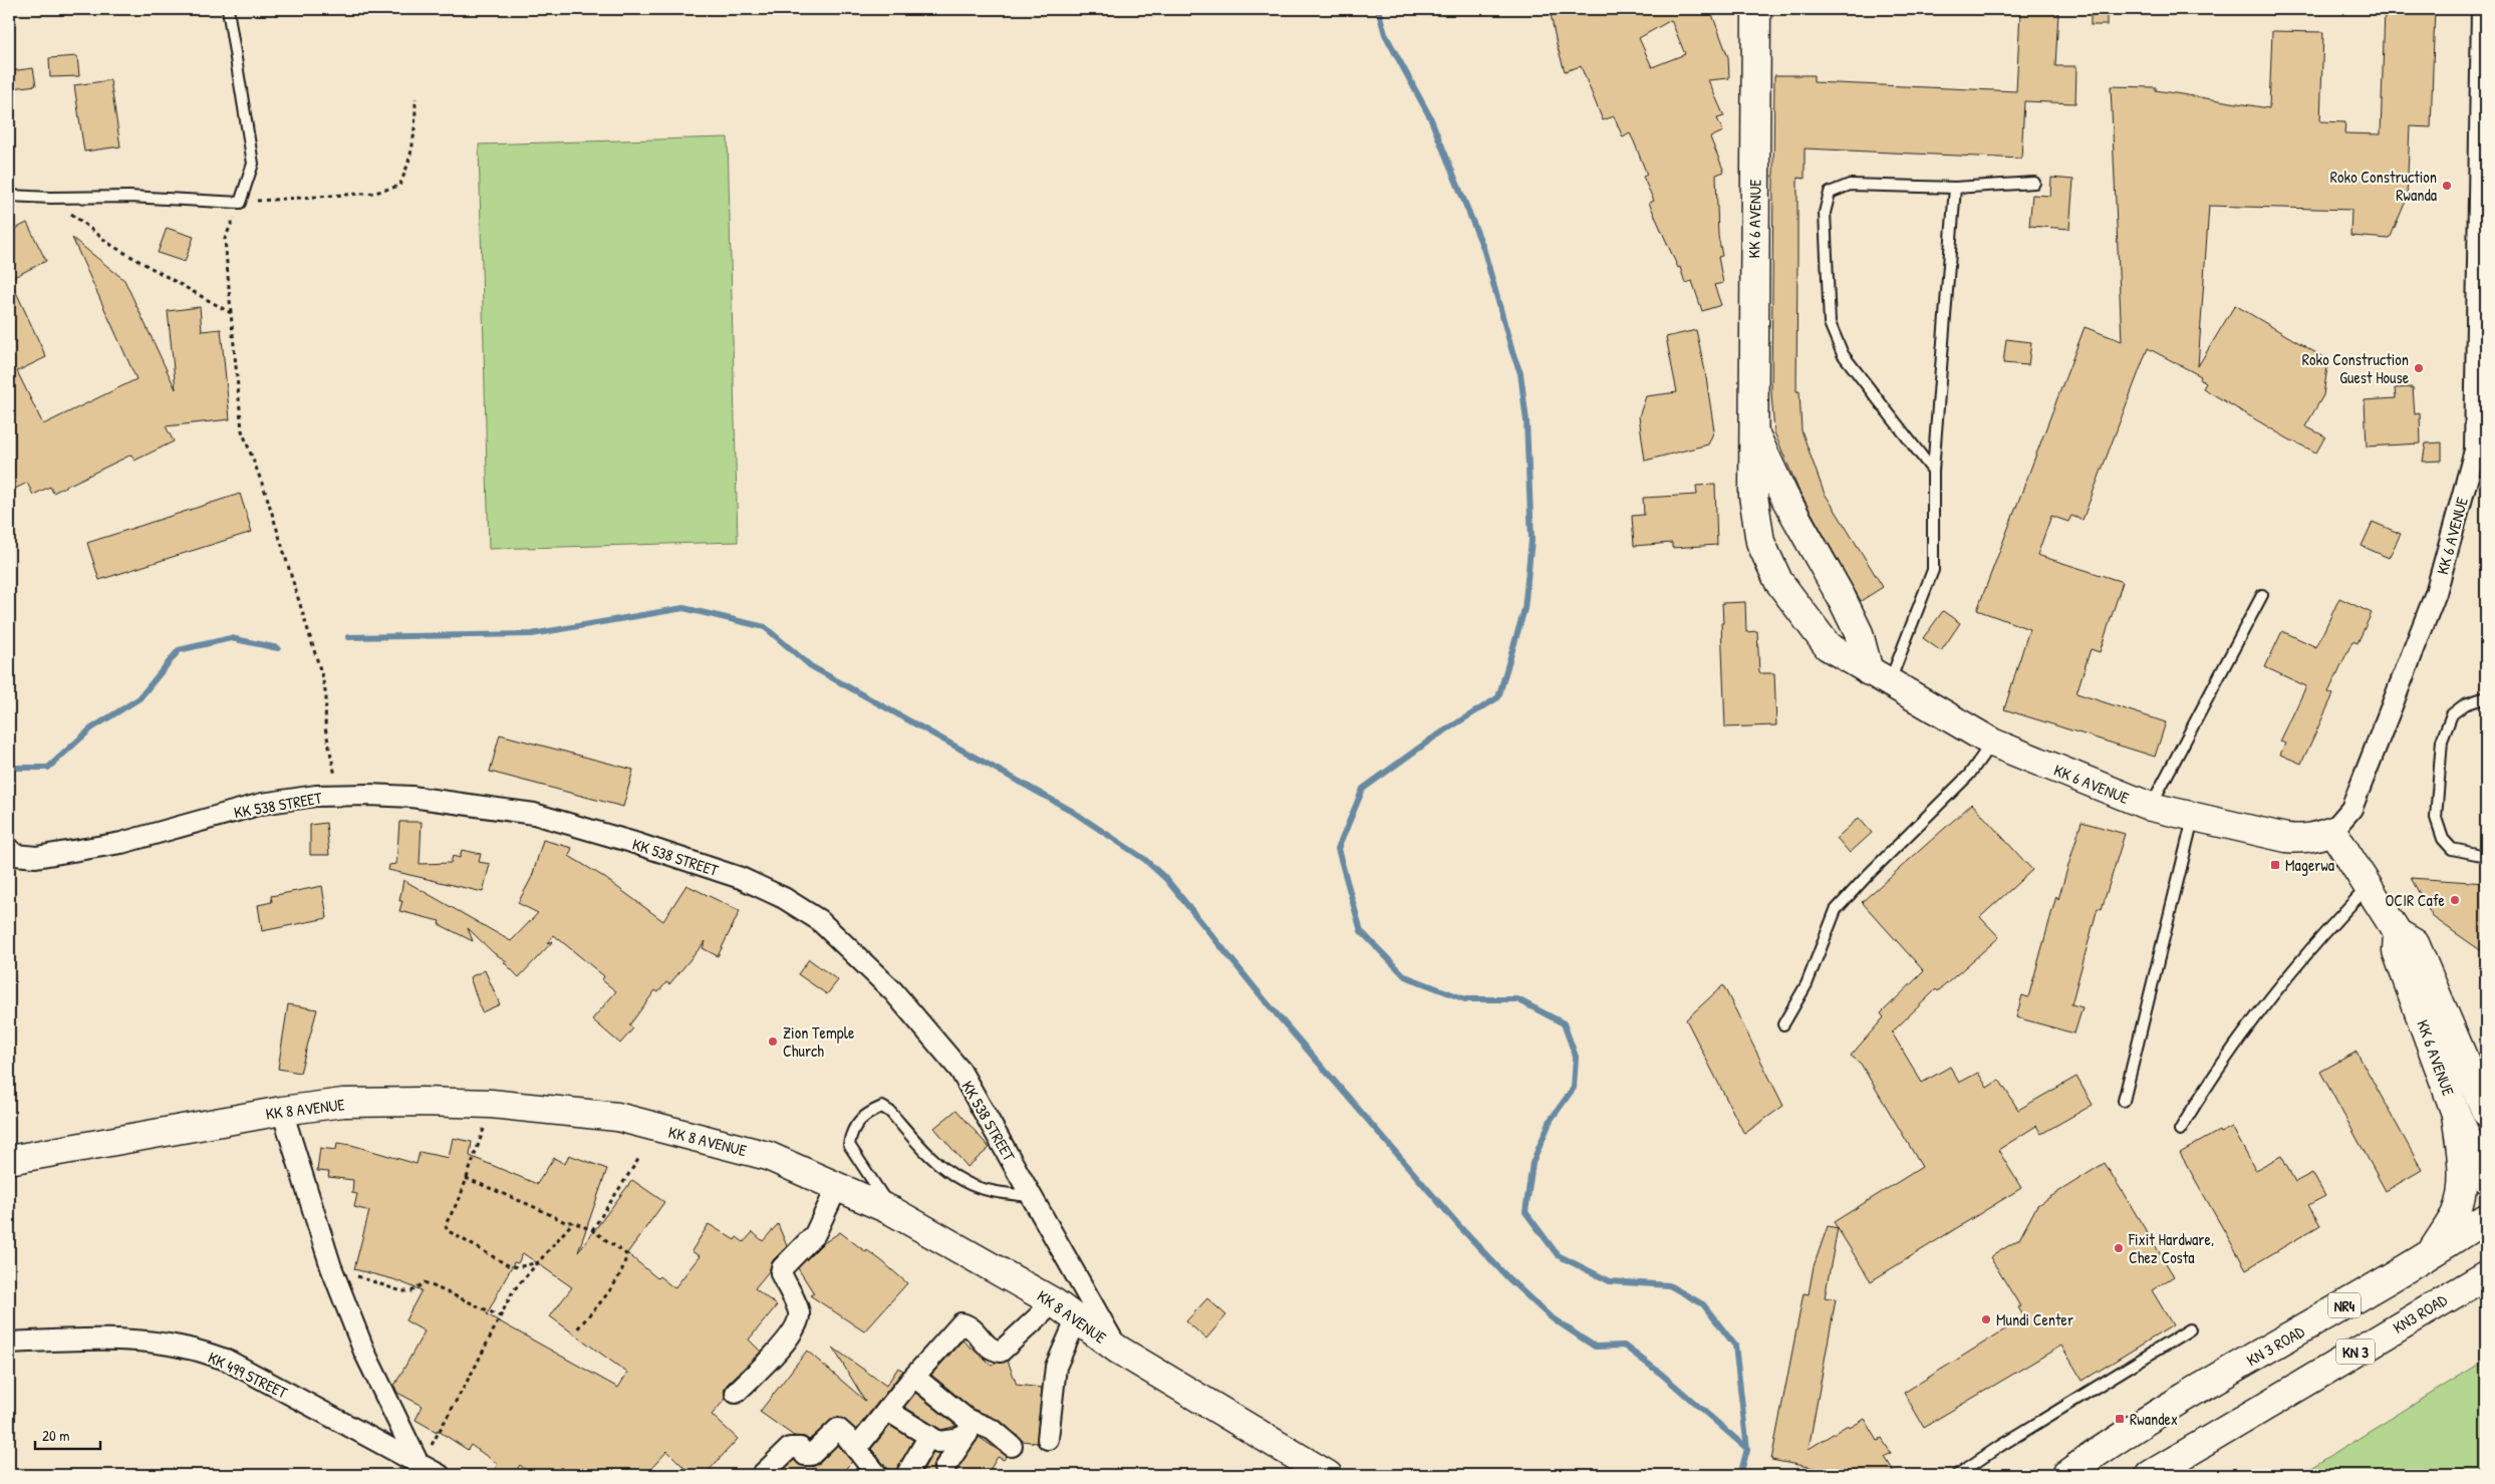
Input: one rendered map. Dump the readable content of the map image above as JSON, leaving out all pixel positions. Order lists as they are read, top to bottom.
{
  "streets": {
    "main road": [
      "KK 6 AVENUE",
      "KK 8 AVENUE",
      "NR4",
      "KN3 ROAD",
      "KN 3 ROAD",
      "KN 3"
    ],
    "street": ["KK 538 STREET", "KK 499 STREET"]
  },
  "crossings": [
    ["KK 538 STREET", "KK 8 AVENUE"]
  ],
  "places": {
    "other": [
      "Roko Construction Rwanda",
      "Roko Construction Guest House",
      "OCIR Cafe",
      "Zion Temple Church",
      "Fixit Hardware, Chez Costa",
      "Mundi Center"
    ],
    "transit": ["Magerwa", "Rwandex"]
  },
  "scale_bar": "20 m"
}
